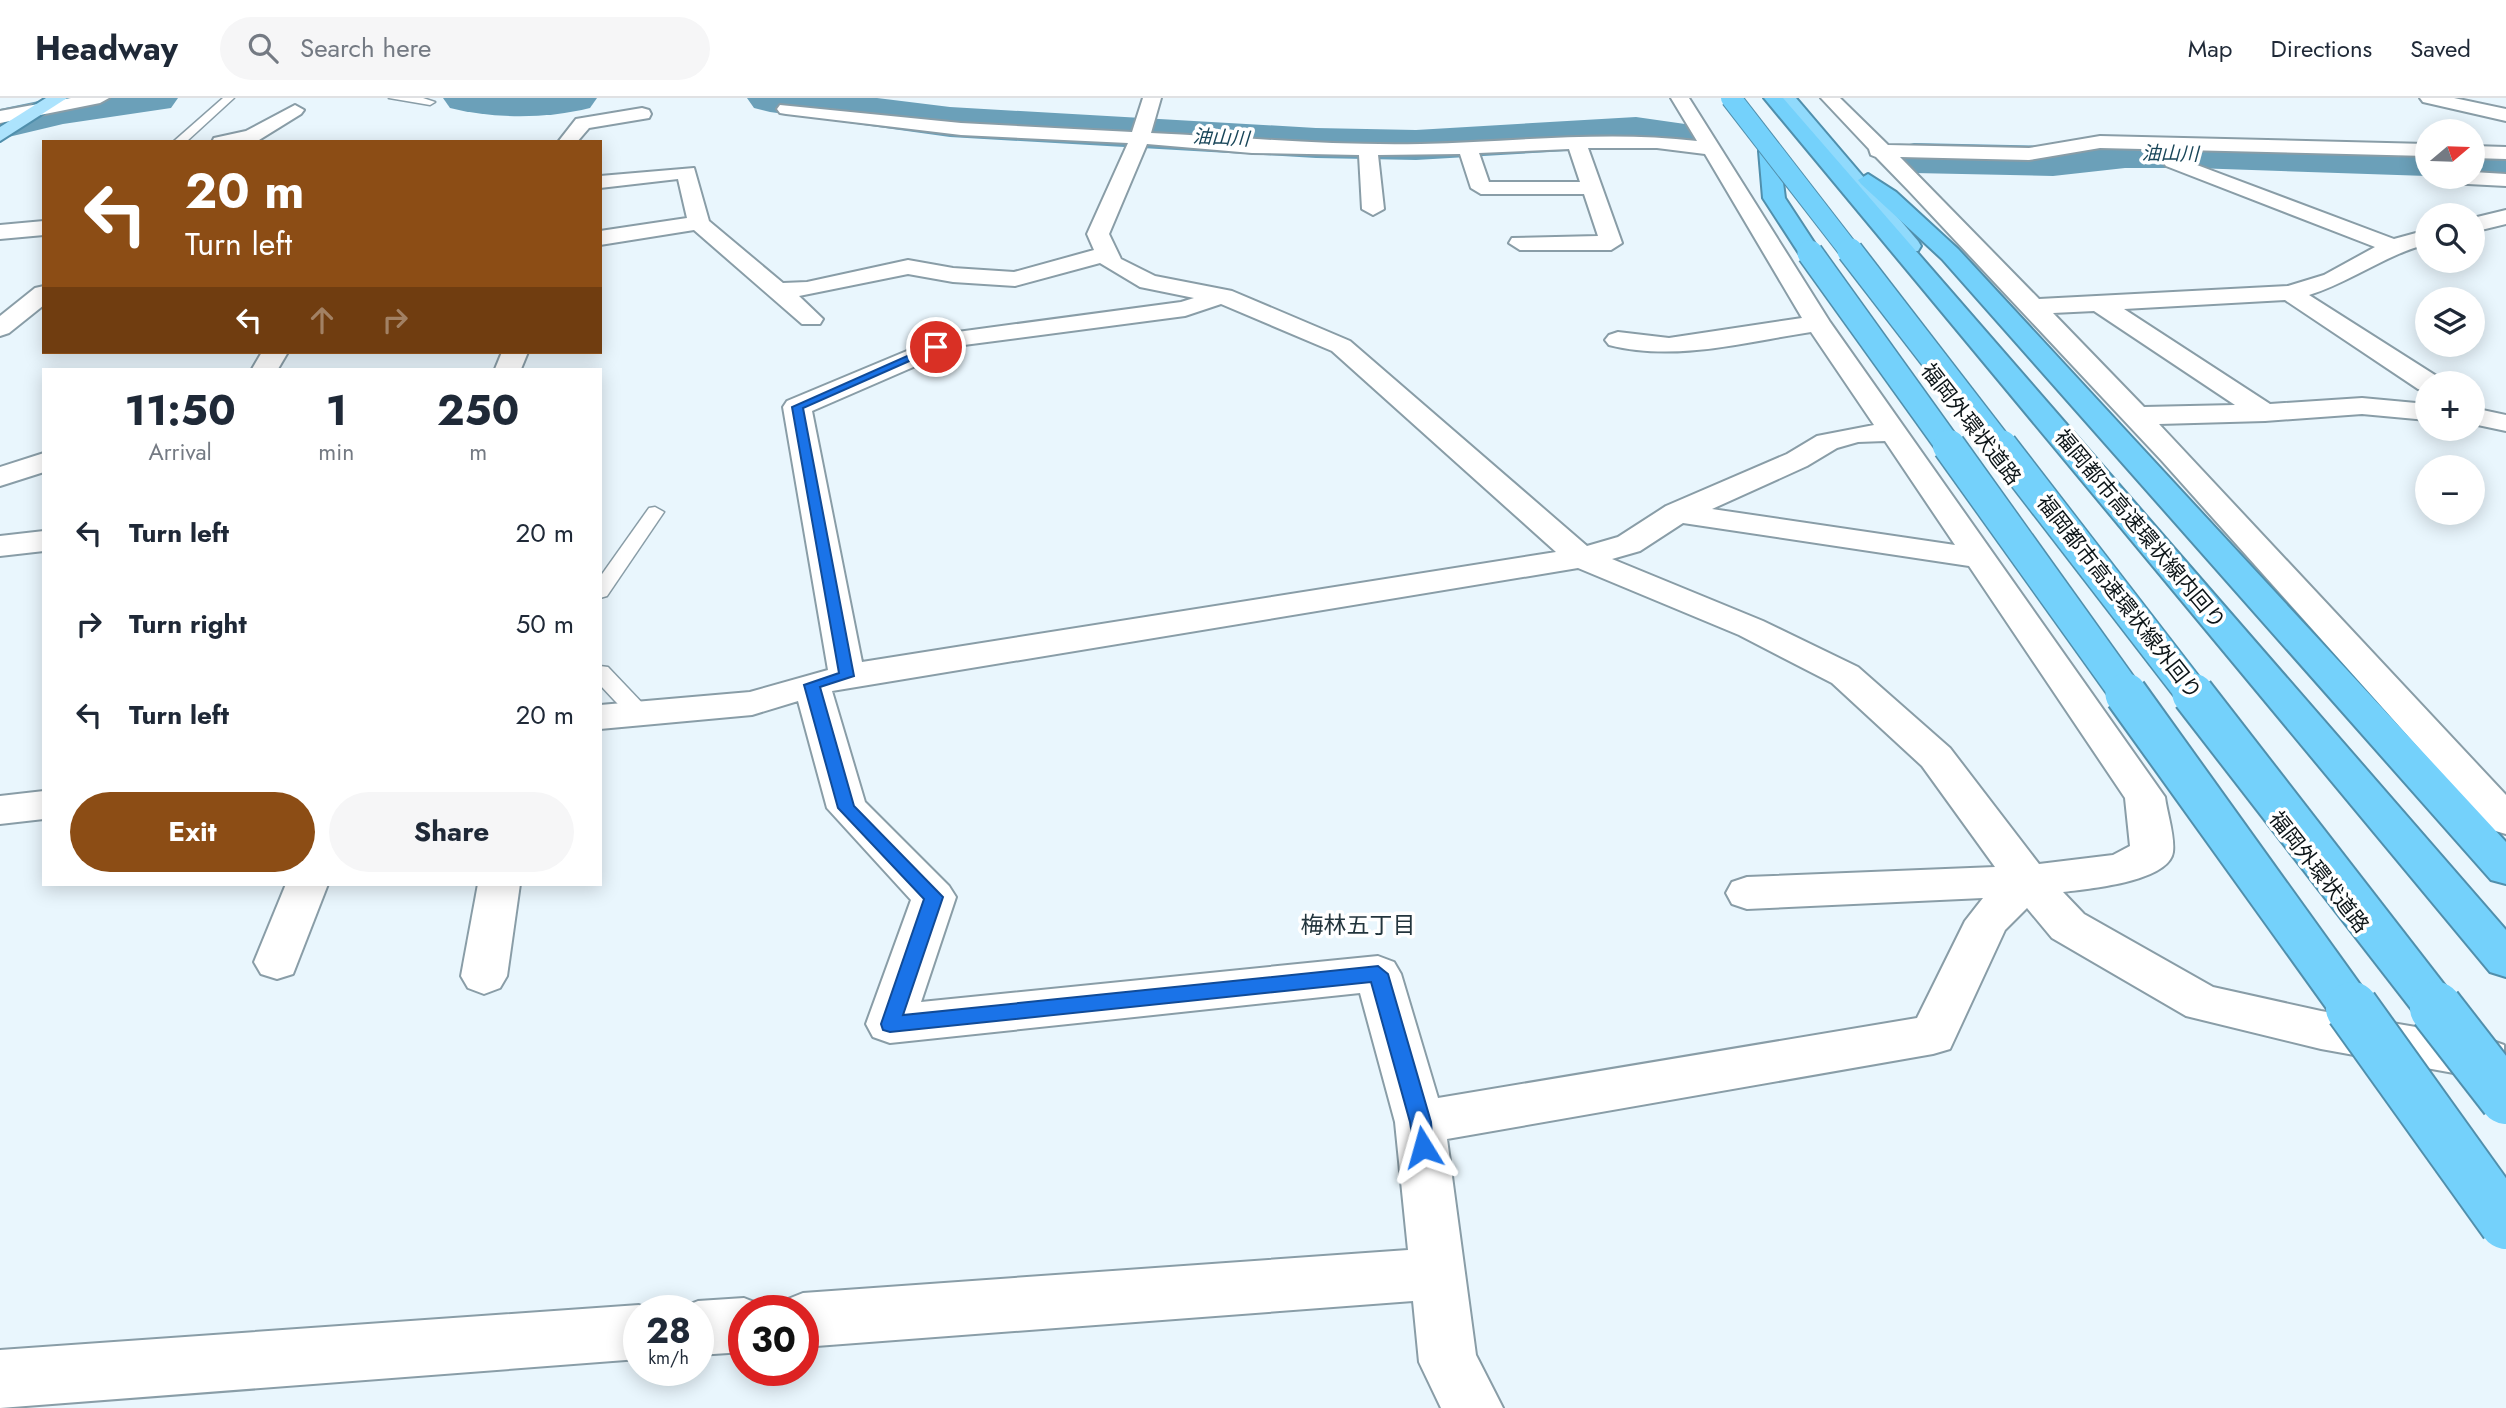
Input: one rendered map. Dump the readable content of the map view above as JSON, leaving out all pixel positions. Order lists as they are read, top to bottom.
{
  "streets": {
    "highway": ["福岡外環状道路", "福岡都市高速環状線内回り", "福岡都市高速環状線外回り"]
  },
  "districts": ["梅林五丁目"],
  "water": ["油山川"],
  "north": "right",
  "page": {
    "header": "Headway",
    "search": "Search here",
    "nav": ["Map", "Directions", "Saved"],
    "map_buttons": ["+", "−"],
    "turn": ["20 m", "Turn left"],
    "eta": [
      "11:50",
      "Arrival",
      "1",
      "min",
      "250",
      "m"
    ],
    "list": [
      {
        "name": "Turn left",
        "value": "20 m"
      },
      {
        "name": "Turn right",
        "value": "50 m"
      },
      {
        "name": "Turn left",
        "value": "20 m"
      }
    ],
    "buttons": ["Exit", "Share"],
    "speed": "28 km/h",
    "limit": "30"
  }
}
